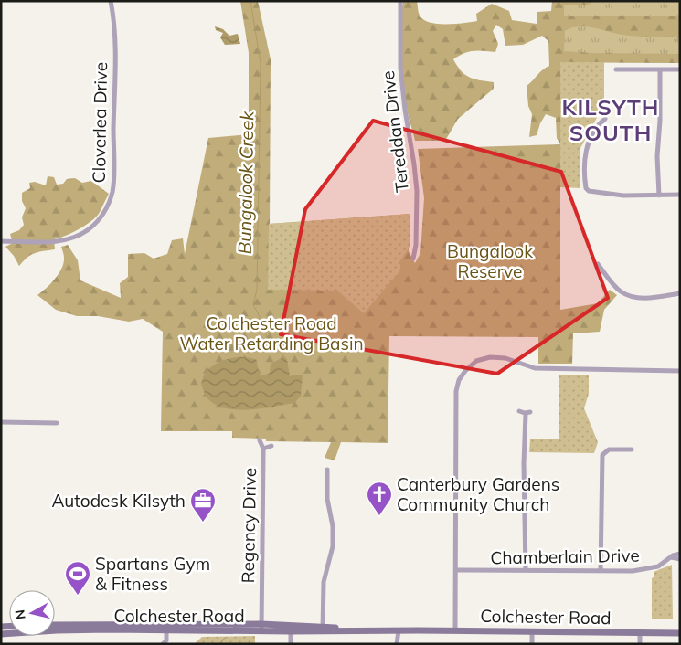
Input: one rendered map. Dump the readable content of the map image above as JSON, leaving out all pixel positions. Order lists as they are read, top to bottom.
{
  "streets": {
    "main road": ["Colchester Road"],
    "street": [
      "Cloverlea Drive",
      "Tereddan Drive",
      "Regency Drive",
      "Chamberlain Drive"
    ]
  },
  "crossings": [
    ["Regency Drive", "Colchester Road"]
  ],
  "districts": ["KILSYTH SOUTH"],
  "water": ["Bungalook Creek"],
  "parks": ["Bungalook Reserve", "Colchester Road Water Retarding Basin"],
  "places": {
    "church": ["Canterbury Gardens Community Church"],
    "office": ["Autodesk Kilsyth"],
    "sports": ["Spartans Gym & Fitness"]
  },
  "north": "left"
}
